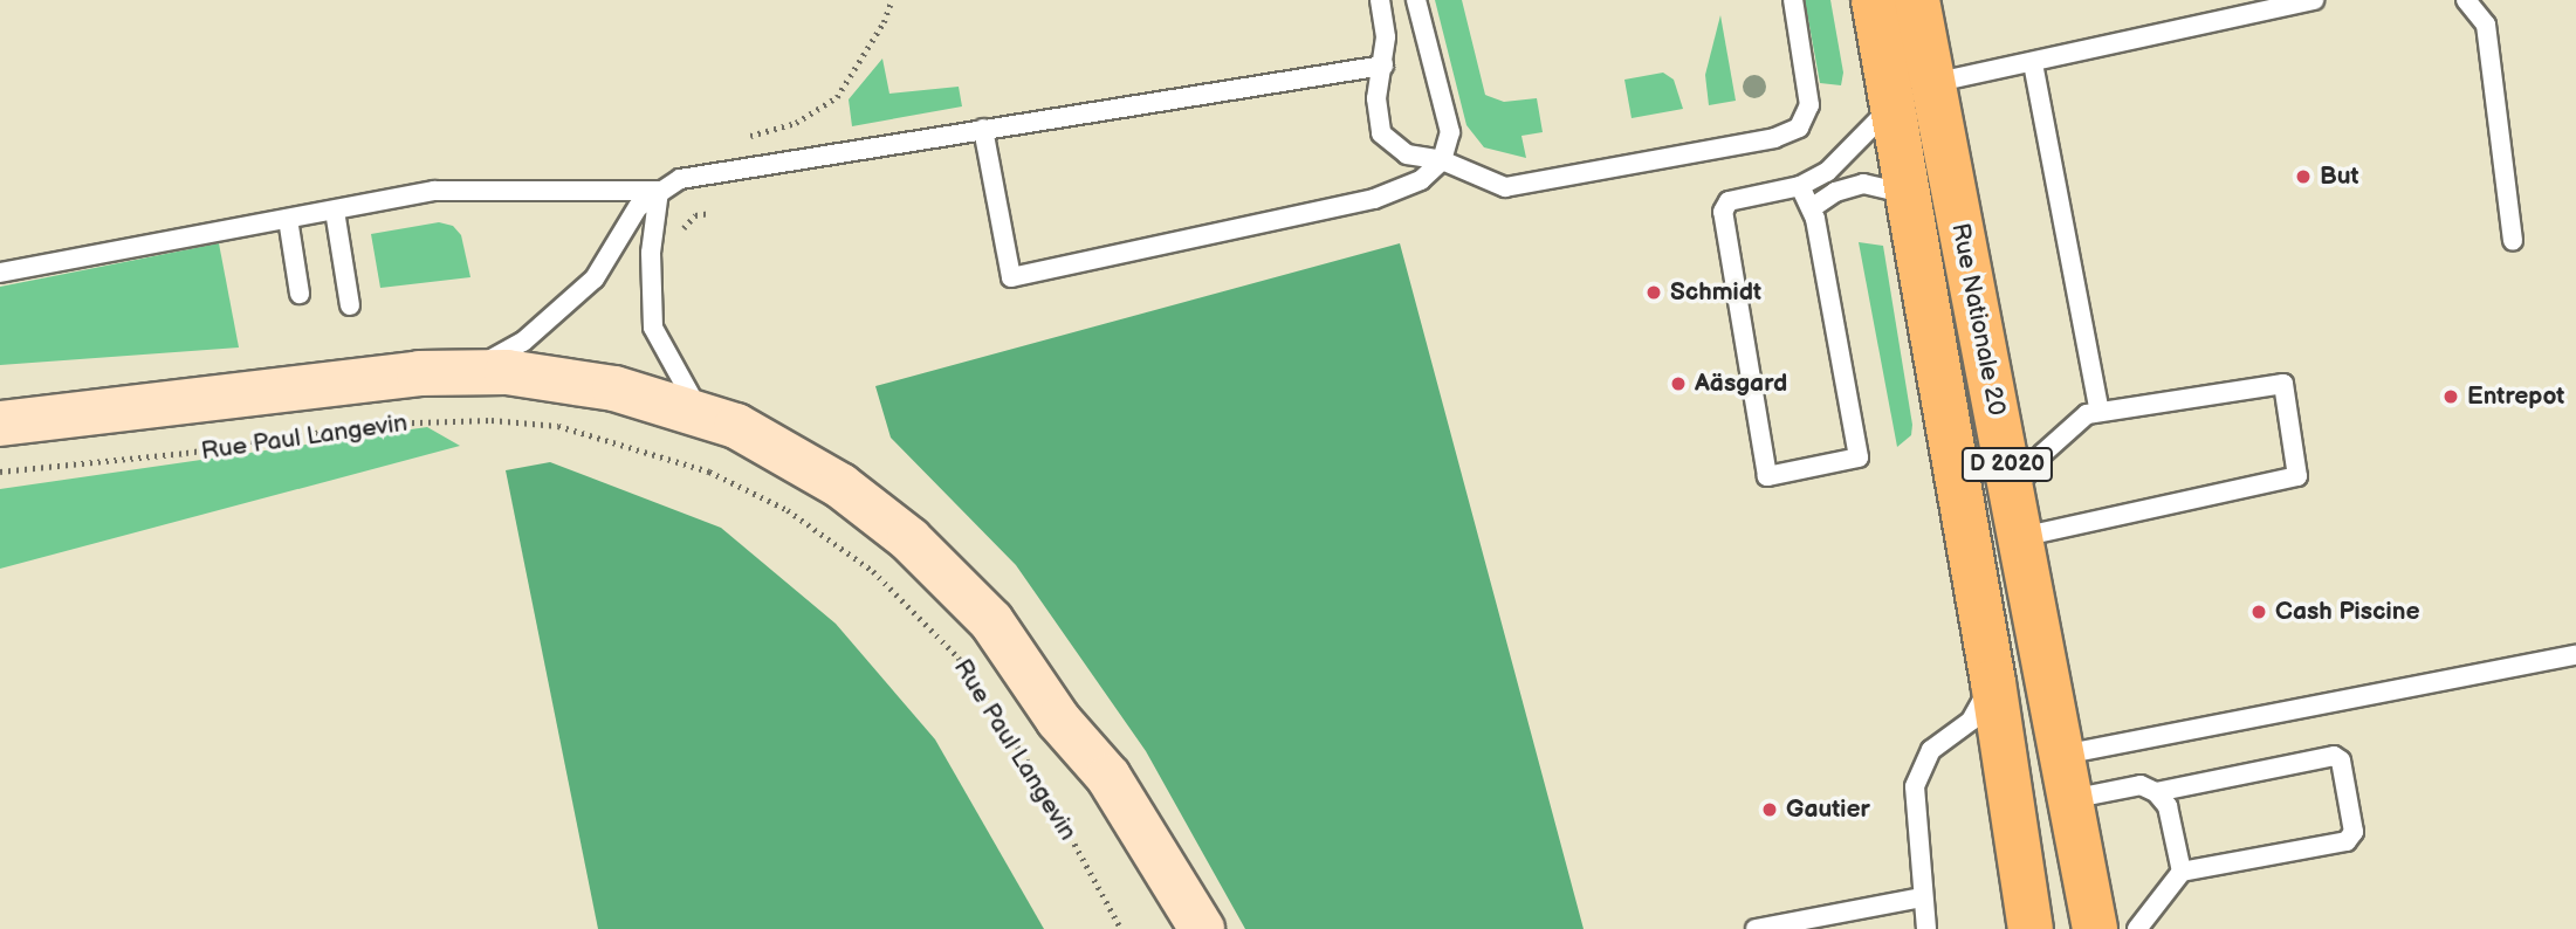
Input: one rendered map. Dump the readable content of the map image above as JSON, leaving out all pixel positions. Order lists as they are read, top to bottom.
{
  "streets": {
    "main road": ["Rue Nationale 20", "Rue Paul Langevin", "D 2020"]
  },
  "places": [
    "But",
    "Schmidt",
    "Aäsgard",
    "Entrepot",
    "Cash Piscine",
    "Gautier"
  ]
}
